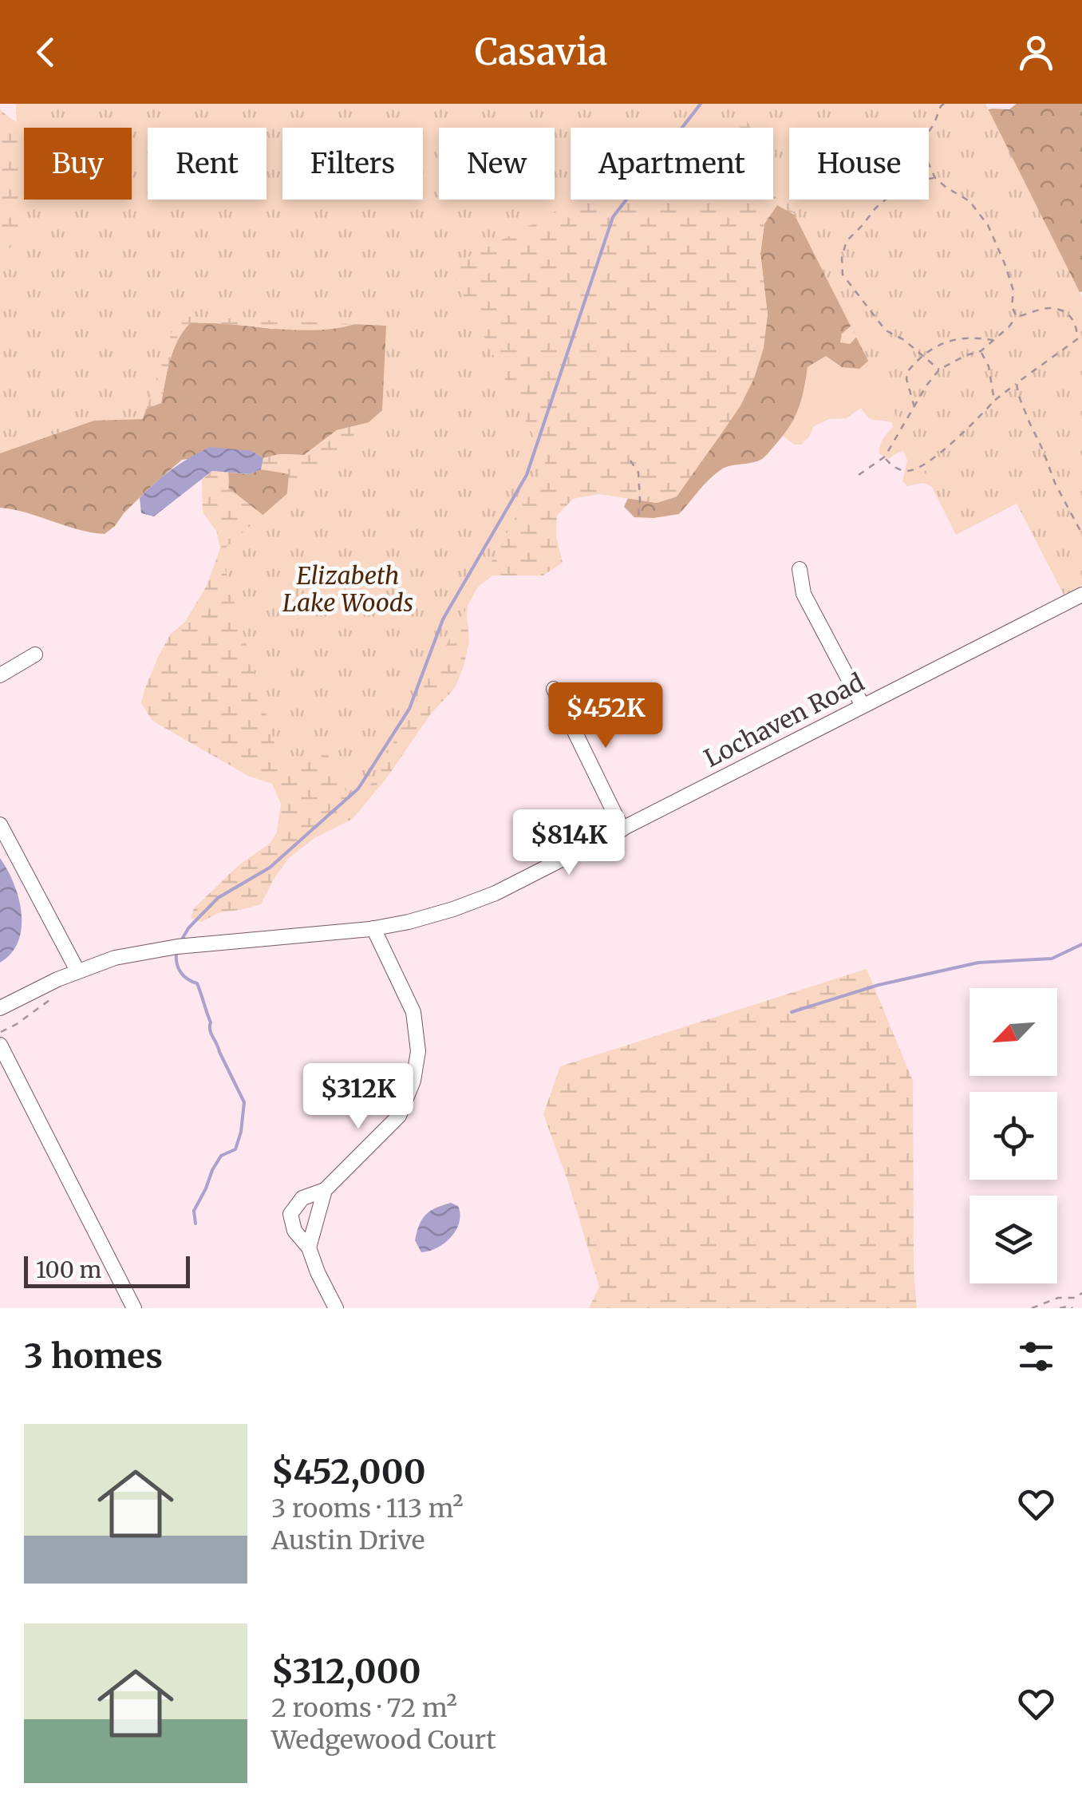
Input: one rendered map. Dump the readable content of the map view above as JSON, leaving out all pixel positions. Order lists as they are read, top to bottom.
{
  "streets": {
    "street": ["Lochaven Road"]
  },
  "parks": ["Elizabeth Lake Woods"],
  "scale_bar": "100 m",
  "north": "bottom left",
  "page": {
    "header": "Casavia",
    "chip": [
      "Buy",
      "Rent",
      "Filters",
      "New",
      "Apartment",
      "House"
    ],
    "price": ["$452K", "$814K", "$312K"],
    "scale": "100 m",
    "heading": "3 homes",
    "list": [
      {
        "name": "$452,000",
        "note": "3 rooms · 113 m² · Austin Drive"
      },
      {
        "name": "$312,000",
        "note": "2 rooms · 72 m² · Wedgewood Court"
      }
    ]
  }
}
